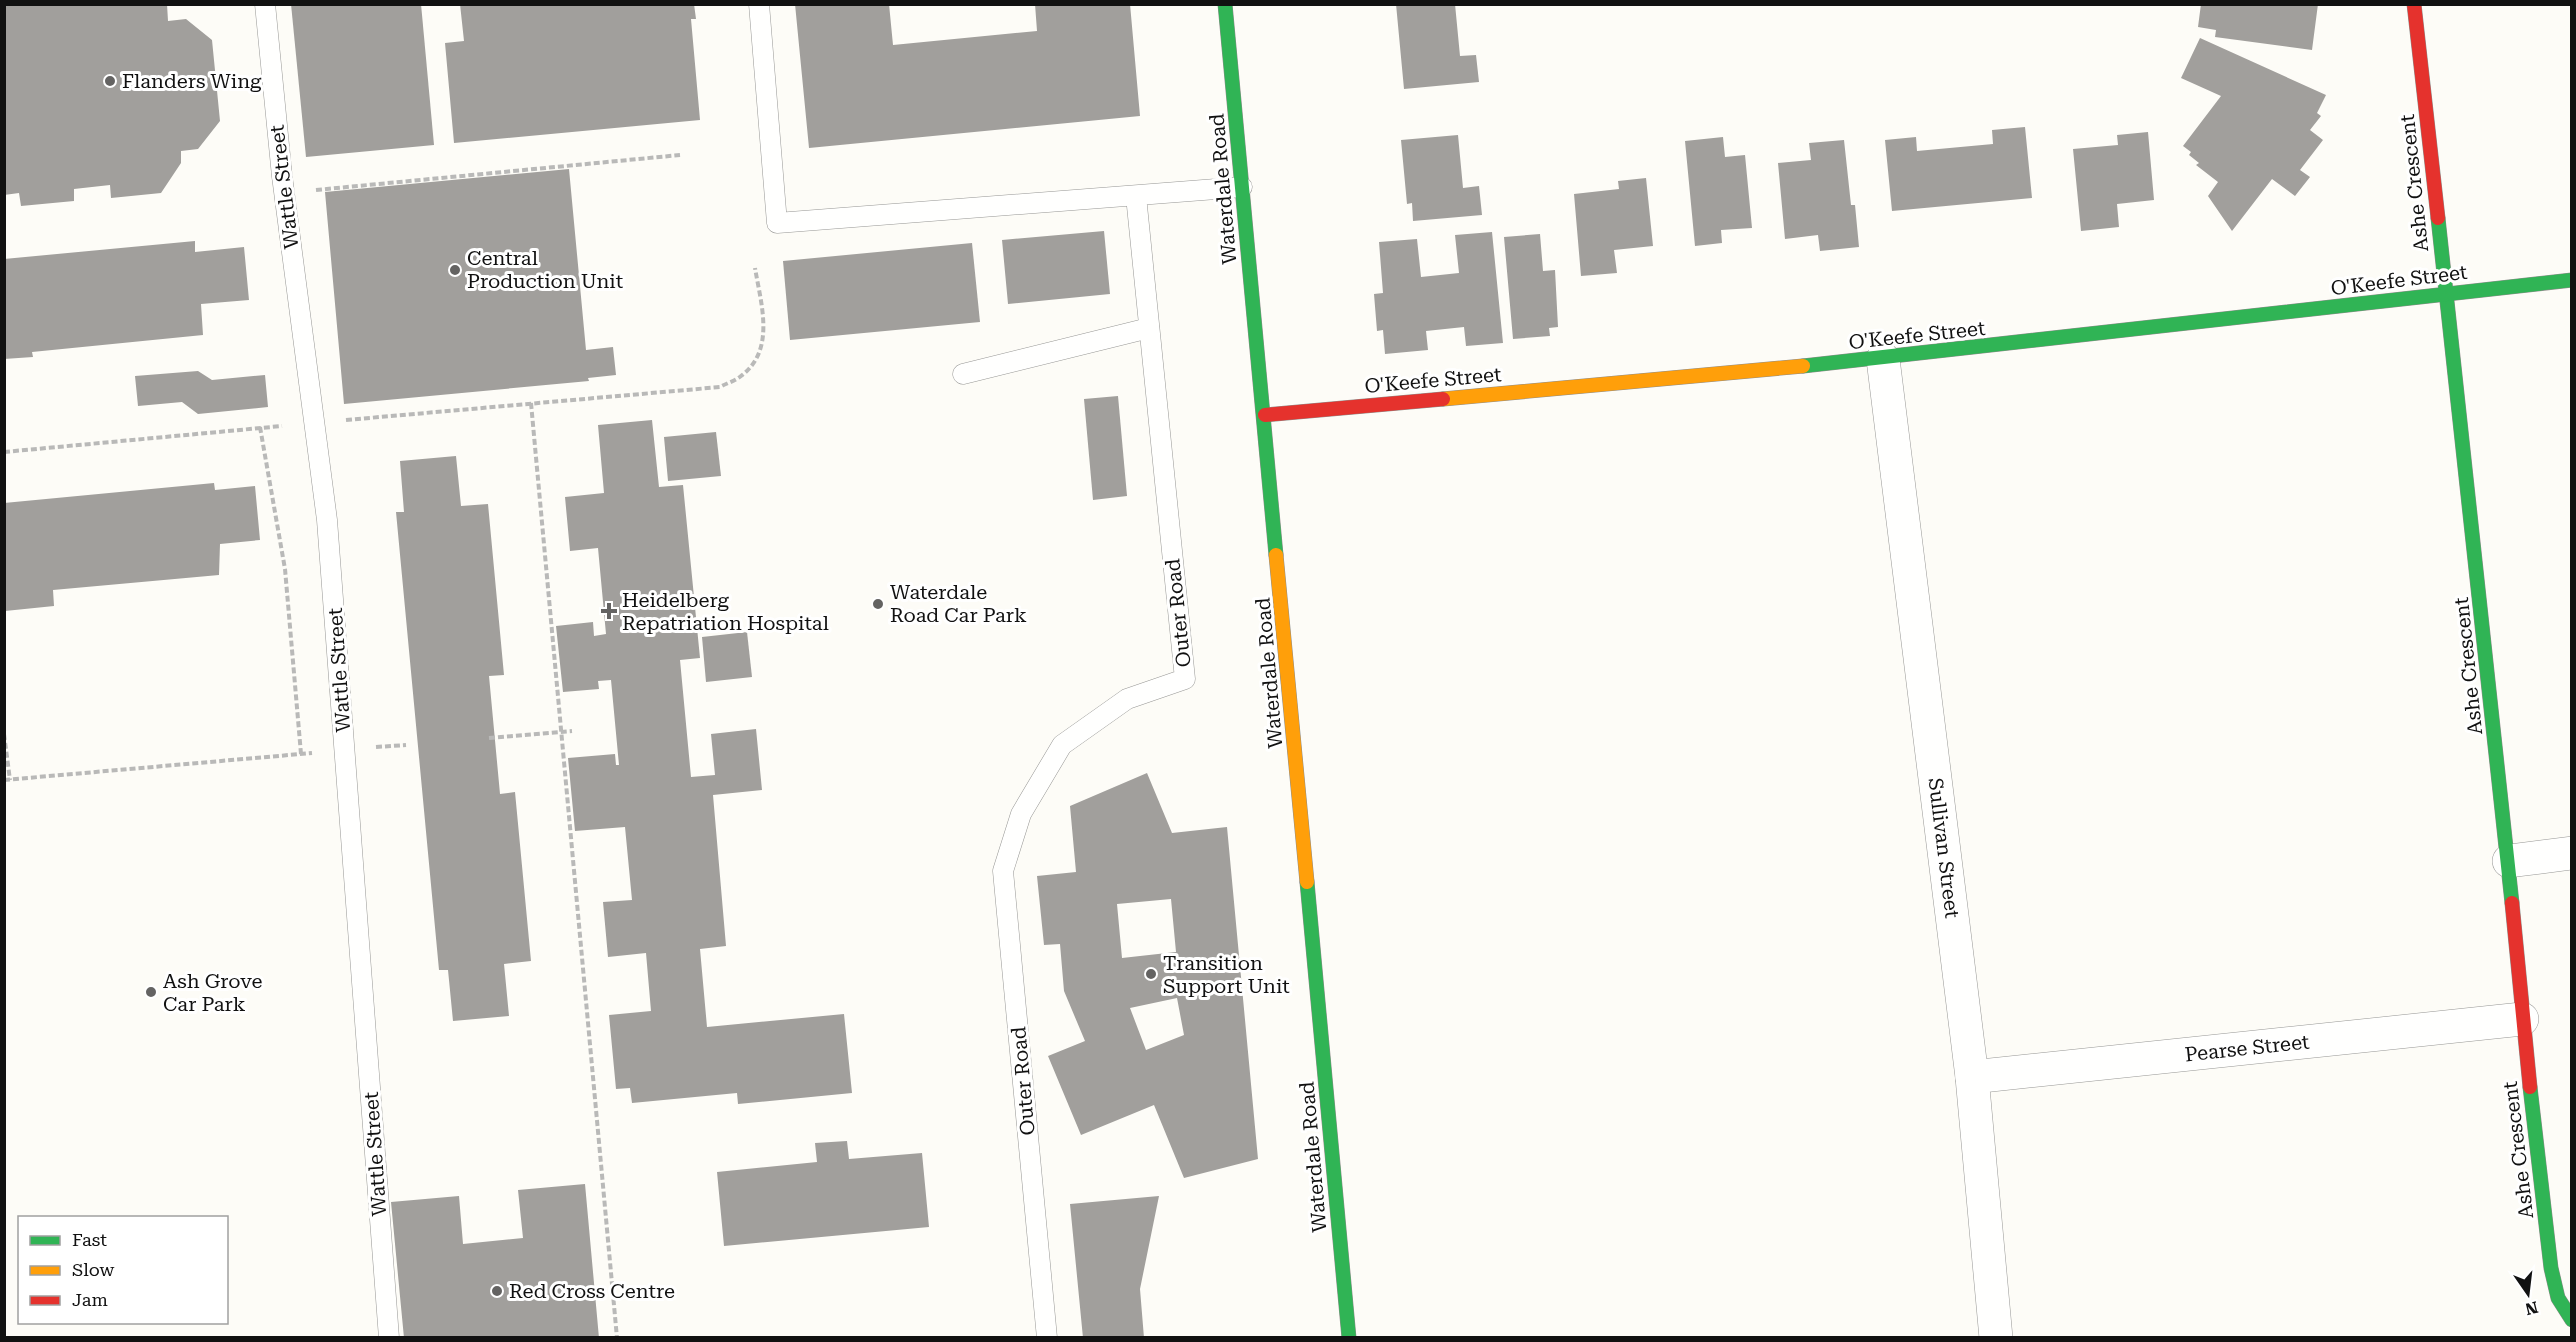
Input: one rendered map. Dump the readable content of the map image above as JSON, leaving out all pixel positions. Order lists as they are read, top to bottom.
{
  "streets": {
    "street": [
      "Ashe Crescent",
      "Waterdale Road",
      "O'Keefe Street",
      "Sullivan Street",
      "Pearse Street"
    ],
    "lane": ["Wattle Street", "Outer Road"]
  },
  "crossings": [
    ["Ashe Crescent", "O'Keefe Street"],
    ["Ashe Crescent", "Pearse Street"],
    ["Waterdale Road", "O'Keefe Street"],
    ["O'Keefe Street", "Sullivan Street"],
    ["Sullivan Street", "Pearse Street"]
  ],
  "places": {
    "other": [
      "Flanders Wing",
      "Central Production Unit",
      "Waterdale Road Car Park",
      "Transition Support Unit",
      "Ash Grove Car Park",
      "Red Cross Centre"
    ],
    "health": ["Heidelberg Repatriation Hospital"]
  },
  "legend": ["Fast", "Slow", "Jam"],
  "north": "bottom"
}
